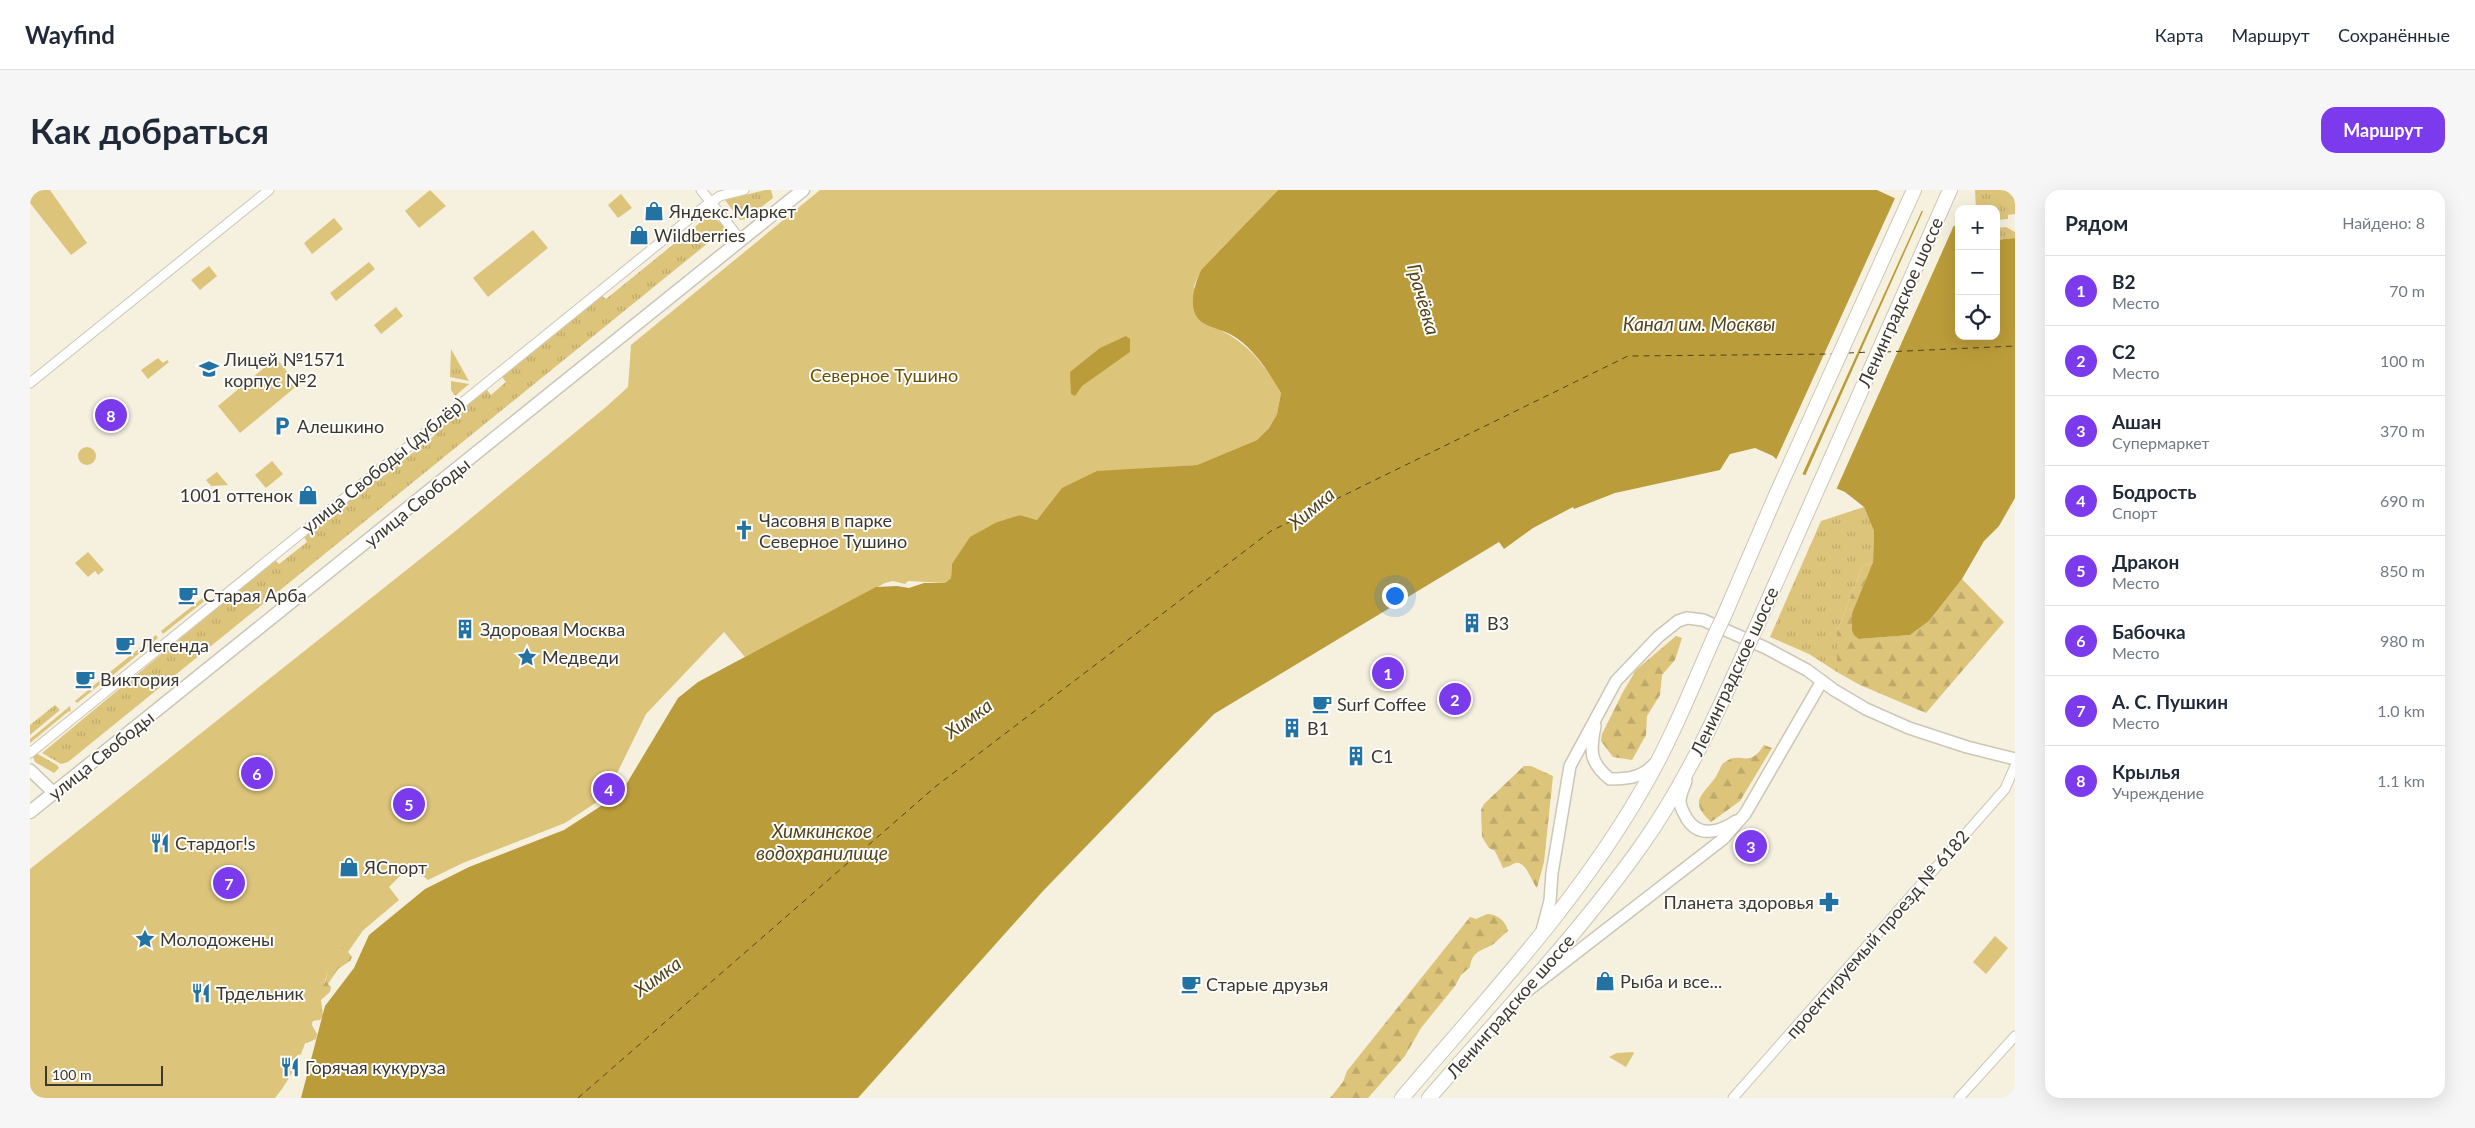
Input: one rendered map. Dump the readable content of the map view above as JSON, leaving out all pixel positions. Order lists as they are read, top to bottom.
{
  "streets": {
    "main road": ["Ленинградское шоссе", "улица Свободы"],
    "street": ["улица Свободы (дублёр)", "проектируемый проезд № 6182"]
  },
  "water": [
    "Грачёвка",
    "Канал им. Москвы",
    "Химка",
    "Химкинское водохранилище"
  ],
  "parks": ["Северное Тушино"],
  "places": {
    "shop": [
      "Яндекс.Маркет",
      "Wildberries",
      "1001 оттенок",
      "ЯСпорт",
      "Рыба и все..."
    ],
    "school or university": ["Лицей №1571 корпус №2"],
    "parking": ["Алешкино"],
    "church": ["Часовня в парке Северное Тушино"],
    "cafe": [
      "Старая Арба",
      "Легенда",
      "Виктория",
      "Surf Coffee",
      "Старые друзья"
    ],
    "building": [
      "B3",
      "Здоровая Москва",
      "B1",
      "C1"
    ],
    "place": ["Медведи", "Молодожены"],
    "restaurant": ["Стардог!s", "Трдельник", "Горячая кукуруза"],
    "pharmacy": ["Планета здоровья"]
  },
  "scale_bar": "100 m",
  "page": {
    "header": "Wayfind",
    "nav": ["Карта", "Маршрут", "Сохранённые"],
    "buttons": "Маршрут",
    "title": "Как добраться",
    "heading": ["Рядом", "Найдено: 8"],
    "map_buttons": ["+", "−"],
    "list": [
      {
        "mark": "1",
        "name": "B2",
        "note": "Место",
        "value": "70 m"
      },
      {
        "mark": "2",
        "name": "C2",
        "note": "Место",
        "value": "100 m"
      },
      {
        "mark": "3",
        "name": "Ашан",
        "note": "Супермаркет",
        "value": "370 m"
      },
      {
        "mark": "4",
        "name": "Бодрость",
        "note": "Спорт",
        "value": "690 m"
      },
      {
        "mark": "5",
        "name": "Дракон",
        "note": "Место",
        "value": "850 m"
      },
      {
        "mark": "6",
        "name": "Бабочка",
        "note": "Место",
        "value": "980 m"
      },
      {
        "mark": "7",
        "name": "А. С. Пушкин",
        "note": "Место",
        "value": "1.0 km"
      },
      {
        "mark": "8",
        "name": "Крылья",
        "note": "Учреждение",
        "value": "1.1 km"
      }
    ],
    "pins": [
      "8",
      "1",
      "2",
      "6",
      "4",
      "5",
      "3",
      "7"
    ],
    "scale": "100 m"
  }
}
